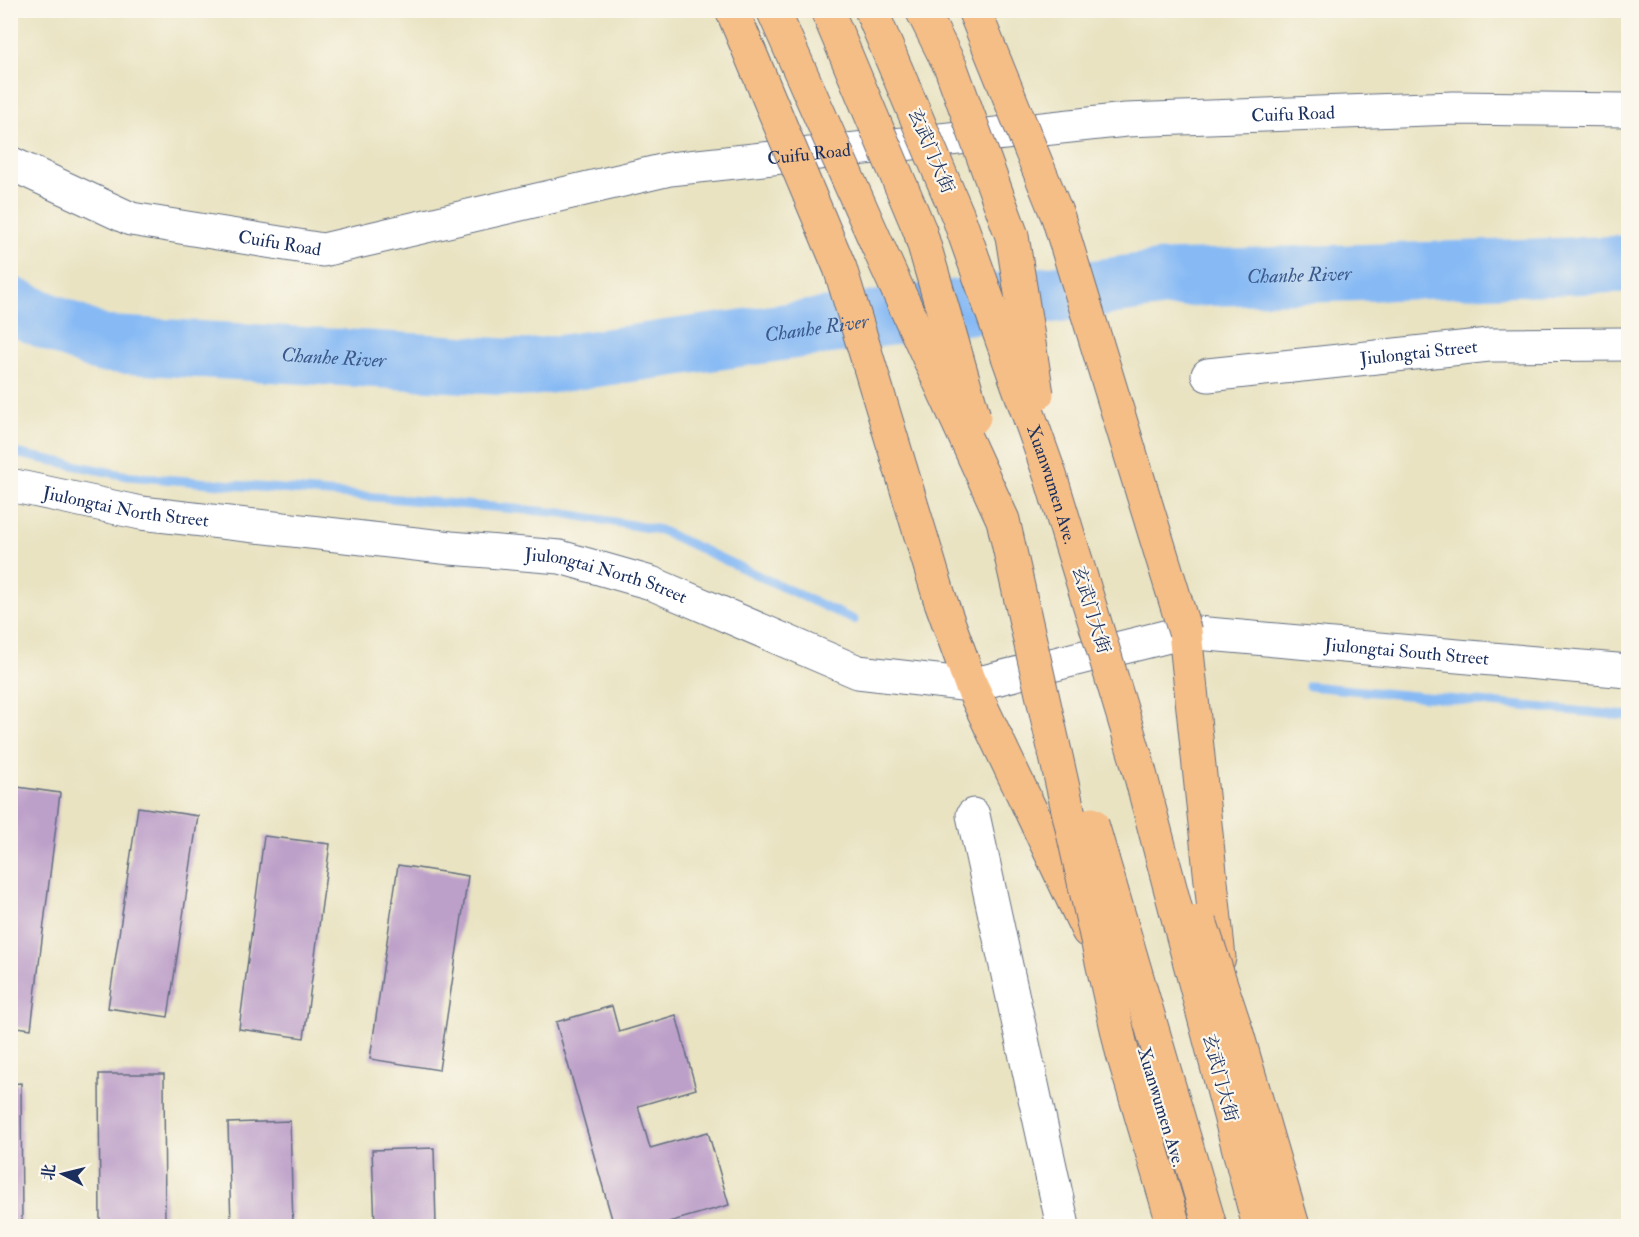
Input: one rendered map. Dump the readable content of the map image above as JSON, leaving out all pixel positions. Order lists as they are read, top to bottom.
{
  "streets": {
    "main road": ["玄武门大街", "Xuanwumen Ave."],
    "street": [
      "Cuifu Road",
      "Jiulongtai Street",
      "Jiulongtai North Street",
      "Jiulongtai South Street"
    ]
  },
  "crossings": [
    ["玄武门大街", "Xuanwumen Ave."],
    ["Xuanwumen Ave.", "Jiulongtai North Street"],
    ["Jiulongtai North Street", "Jiulongtai South Street"]
  ],
  "water": ["Chanhe River"],
  "north": "left"
}
